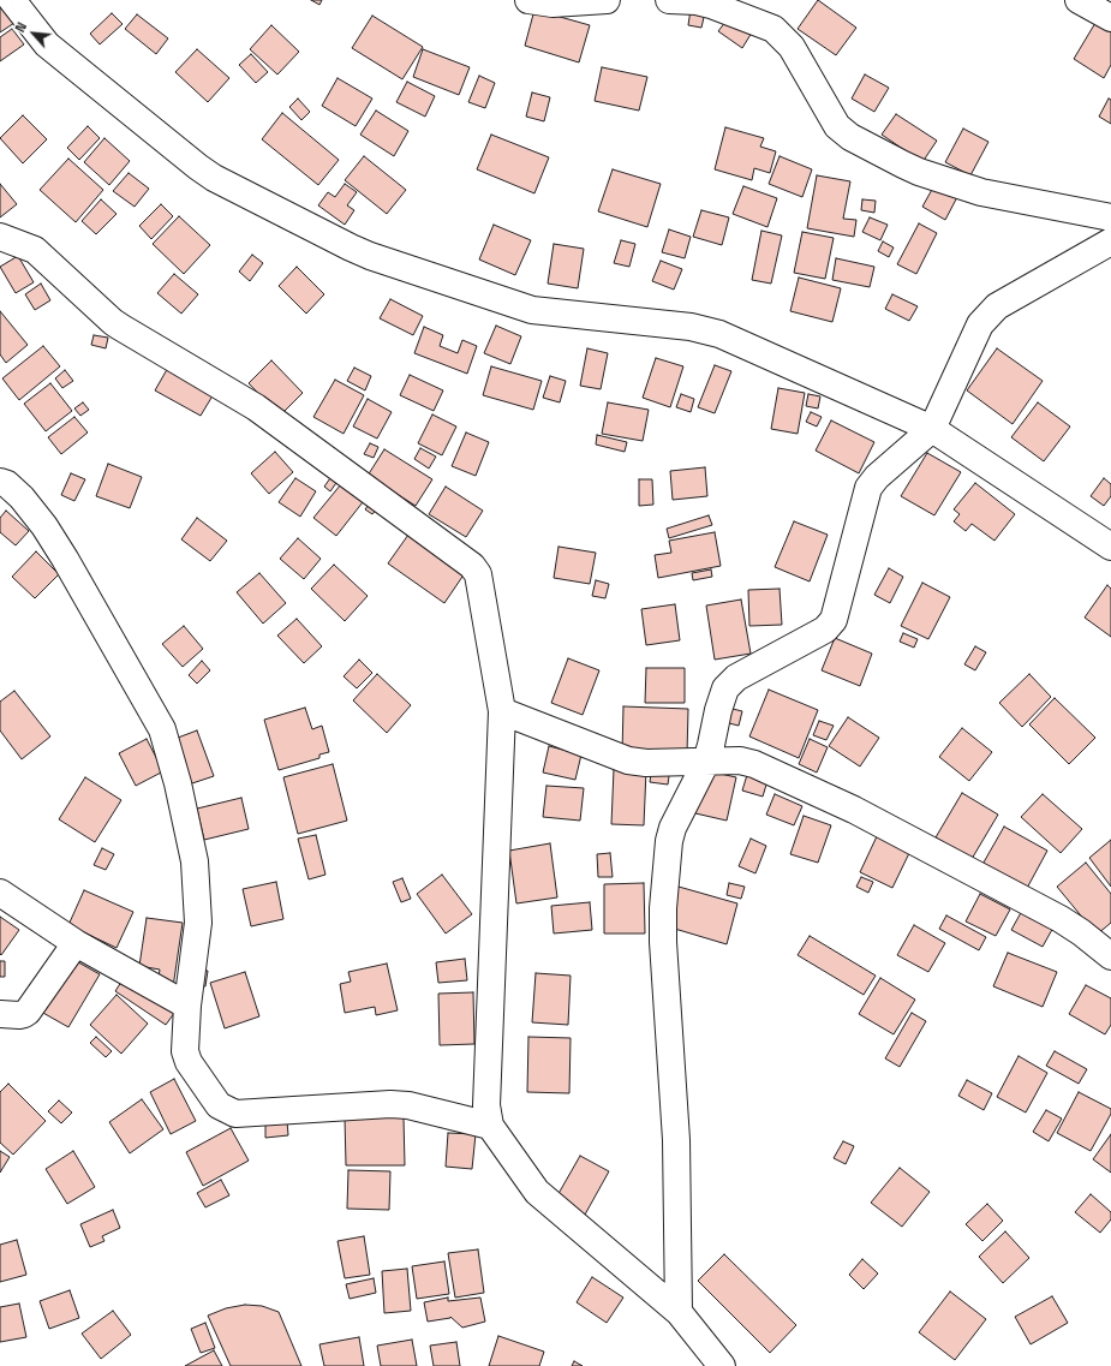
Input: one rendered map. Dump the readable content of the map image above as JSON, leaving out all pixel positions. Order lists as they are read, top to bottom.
{
  "north": "top left"
}
